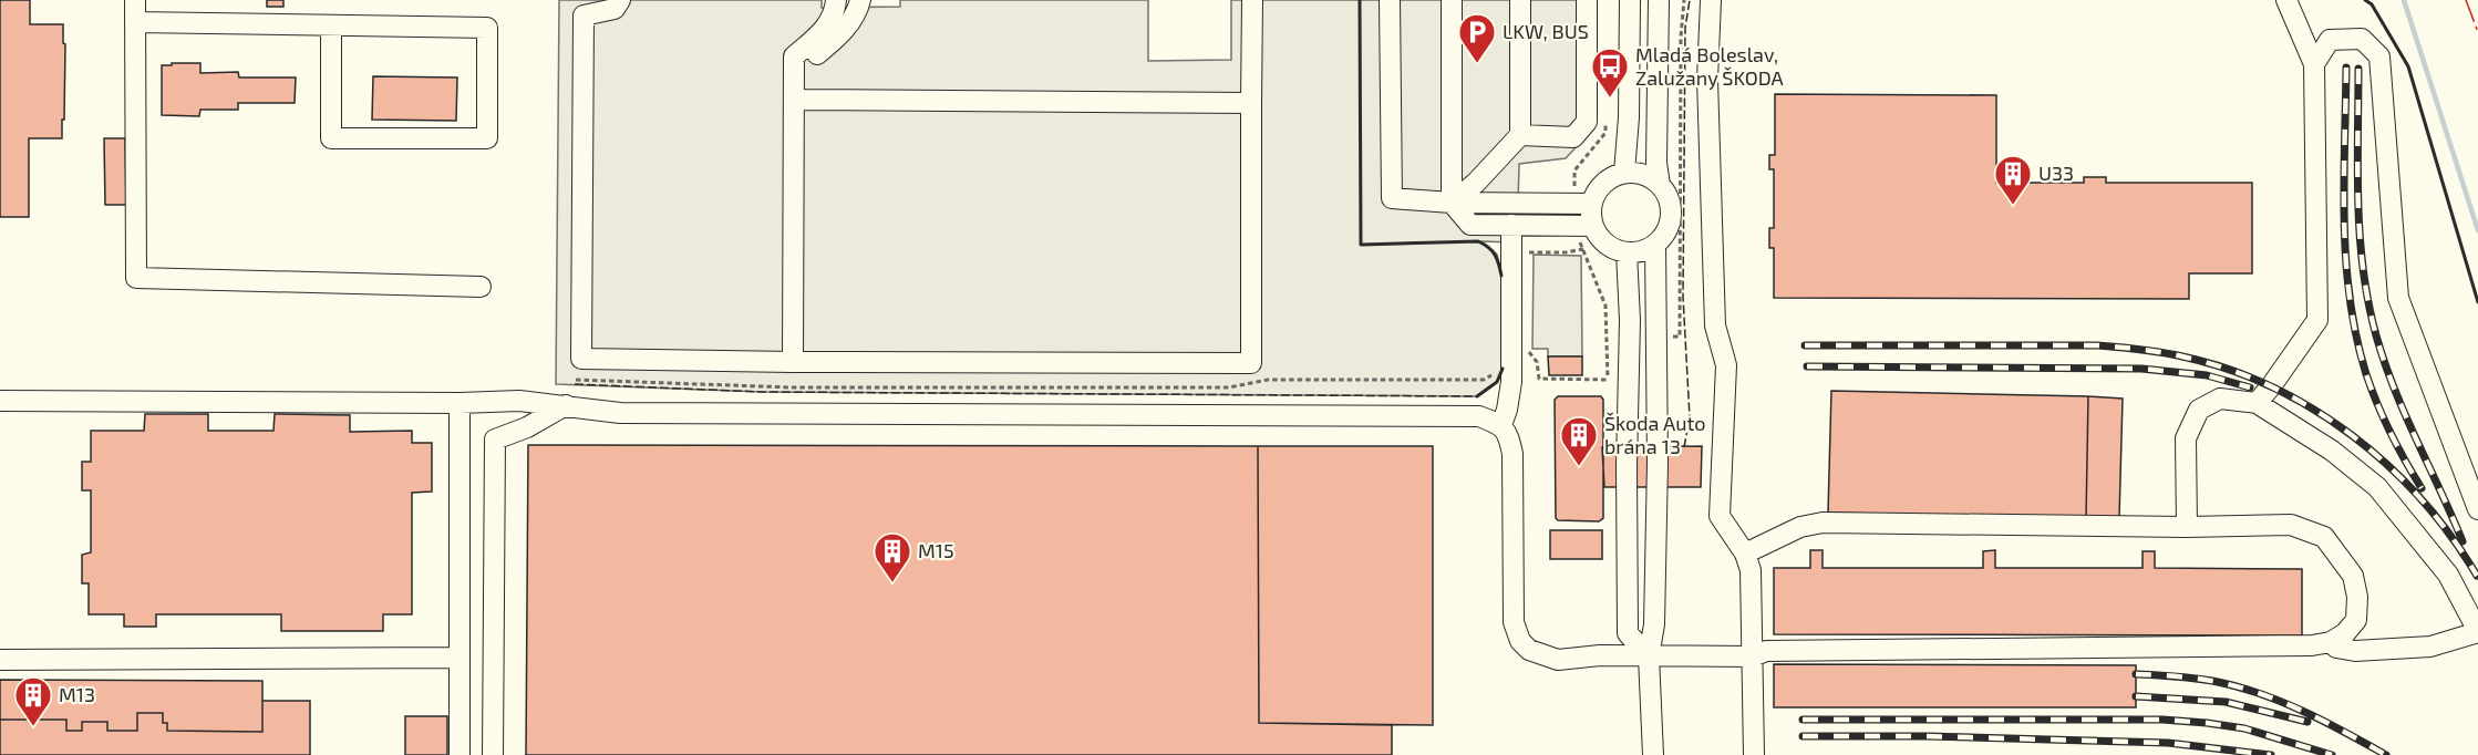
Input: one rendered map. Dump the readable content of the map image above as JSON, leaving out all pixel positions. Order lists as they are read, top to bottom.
{
  "places": {
    "parking": ["LKW, BUS"],
    "bus stop": ["Mladá Boleslav, Zalužany ŠKODA"],
    "building": [
      "U33",
      "Škoda Auto brána 13",
      "M15",
      "M13"
    ]
  }
}
